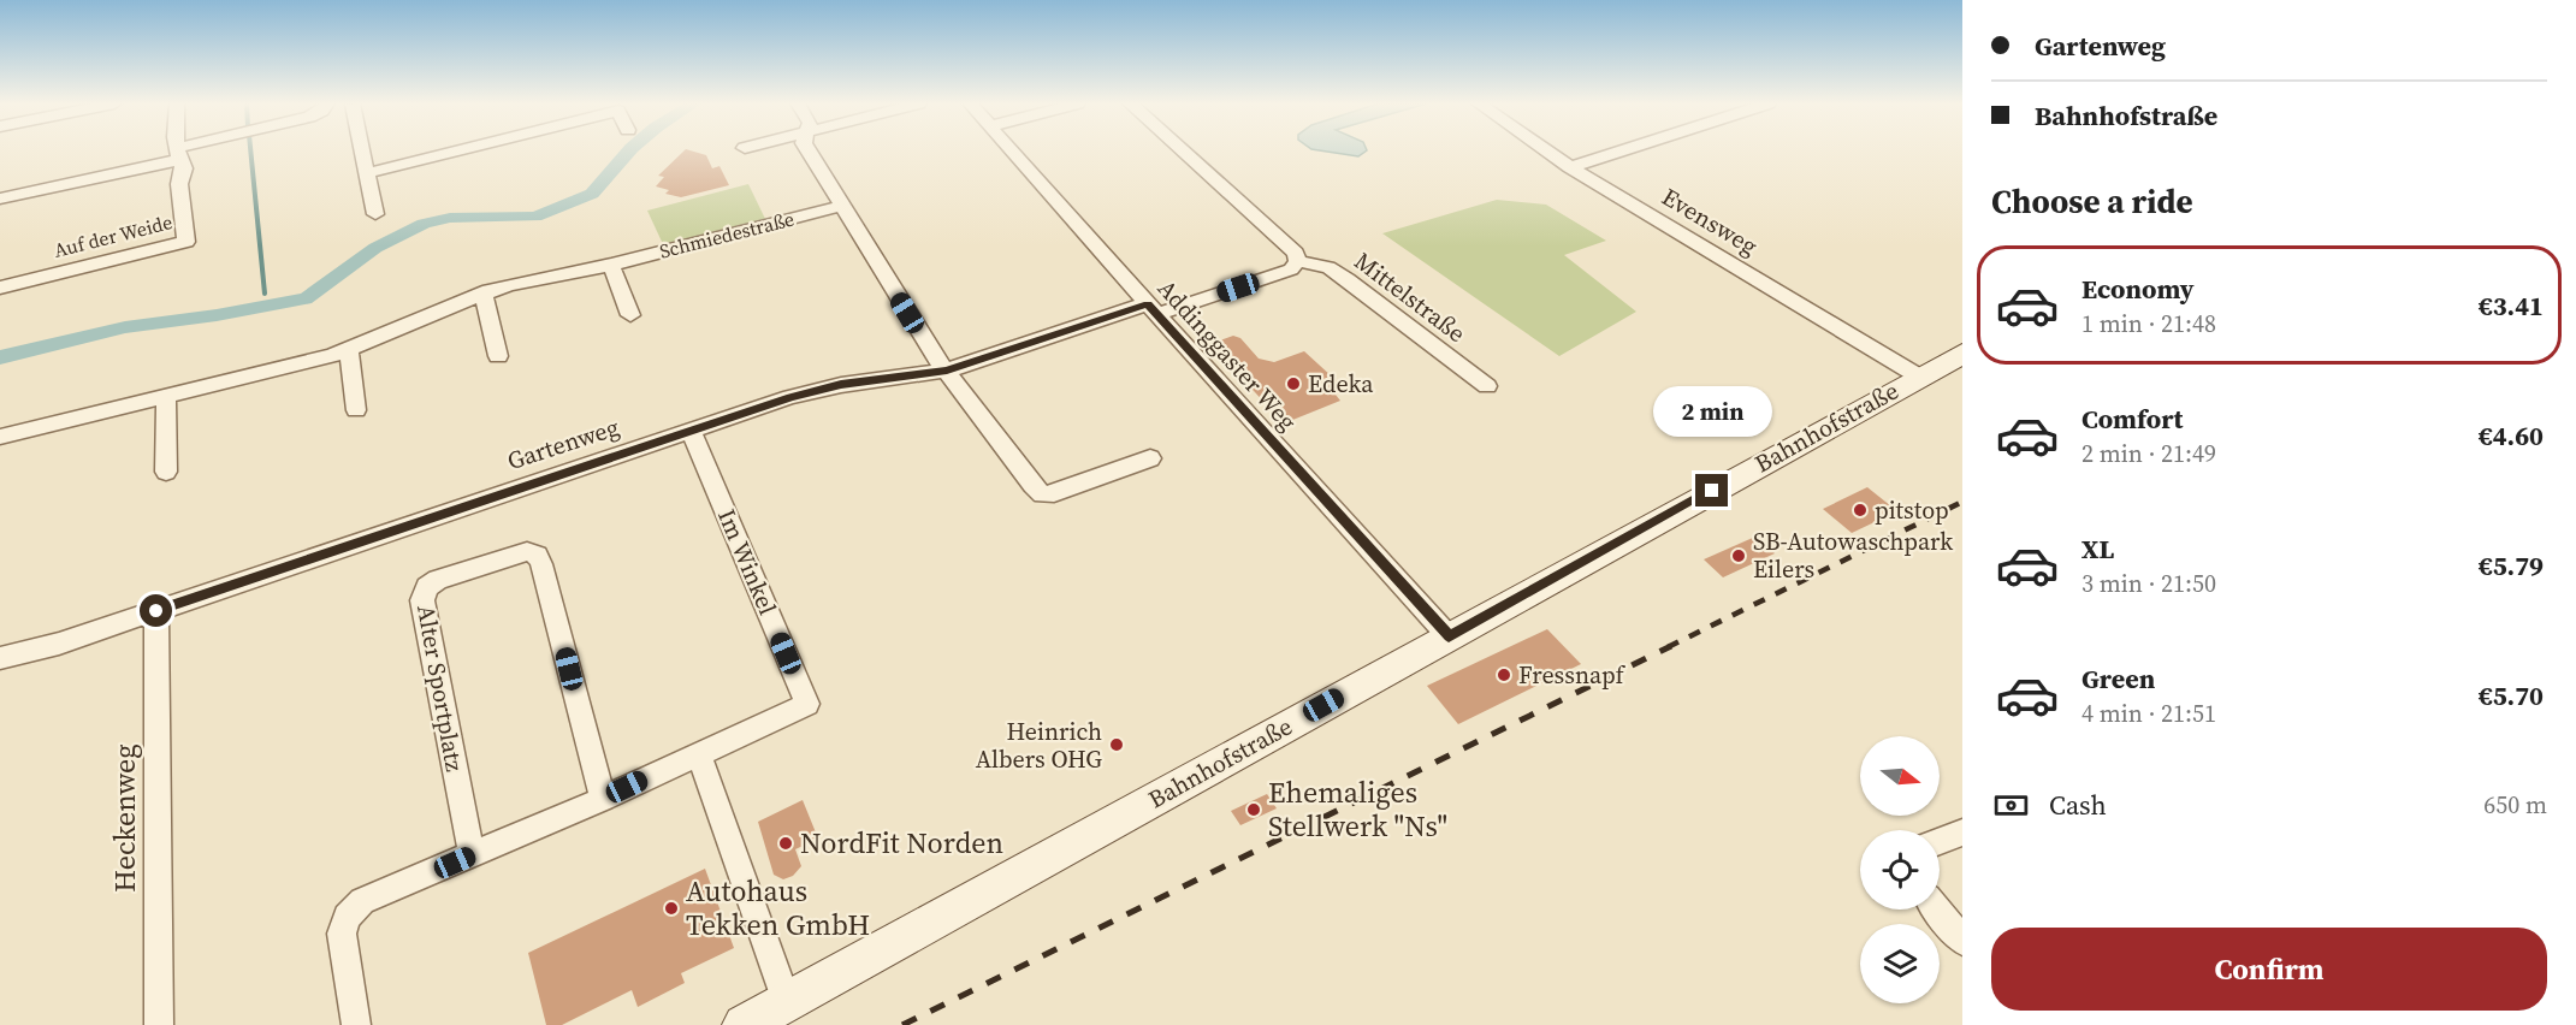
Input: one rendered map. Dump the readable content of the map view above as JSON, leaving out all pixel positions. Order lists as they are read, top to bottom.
{
  "streets": {
    "main road": ["Bahnhofstraße"],
    "street": [
      "Evensweg",
      "Schmiedestraße",
      "Auf der Weide",
      "Mittelstraße",
      "Addinggaster Weg",
      "Gartenweg",
      "Im Winkel",
      "Alter Sportplatz",
      "Heckenweg"
    ]
  },
  "crossings": [
    ["Evensweg", "Bahnhofstraße"],
    ["Addinggaster Weg", "Bahnhofstraße"],
    ["Addinggaster Weg", "Gartenweg"],
    ["Gartenweg", "Im Winkel"],
    ["Gartenweg", "Heckenweg"]
  ],
  "places": [
    "Edeka",
    "pitstop",
    "SB-Autowaschpark Eilers",
    "Fressnapf",
    "Heinrich Albers OHG",
    "Ehemaliges Stellwerk \"Ns\"",
    "NordFit Norden",
    "Autohaus Tekken GmbH"
  ],
  "north": "right",
  "page": {
    "banner": ["Gartenweg", "Bahnhofstraße"],
    "heading": "Choose a ride",
    "list": [
      {
        "name": "Economy",
        "note": "1 min · 21:48",
        "value": "€3.41"
      },
      {
        "name": "Comfort",
        "note": "2 min · 21:49",
        "value": "€4.60"
      },
      {
        "name": "XL",
        "note": "3 min · 21:50",
        "value": "€5.79"
      },
      {
        "name": "Green",
        "note": "4 min · 21:51",
        "value": "€5.70"
      }
    ],
    "bubble": "2 min",
    "pay": ["Cash", "650 m"],
    "buttons": "Confirm"
  }
}
